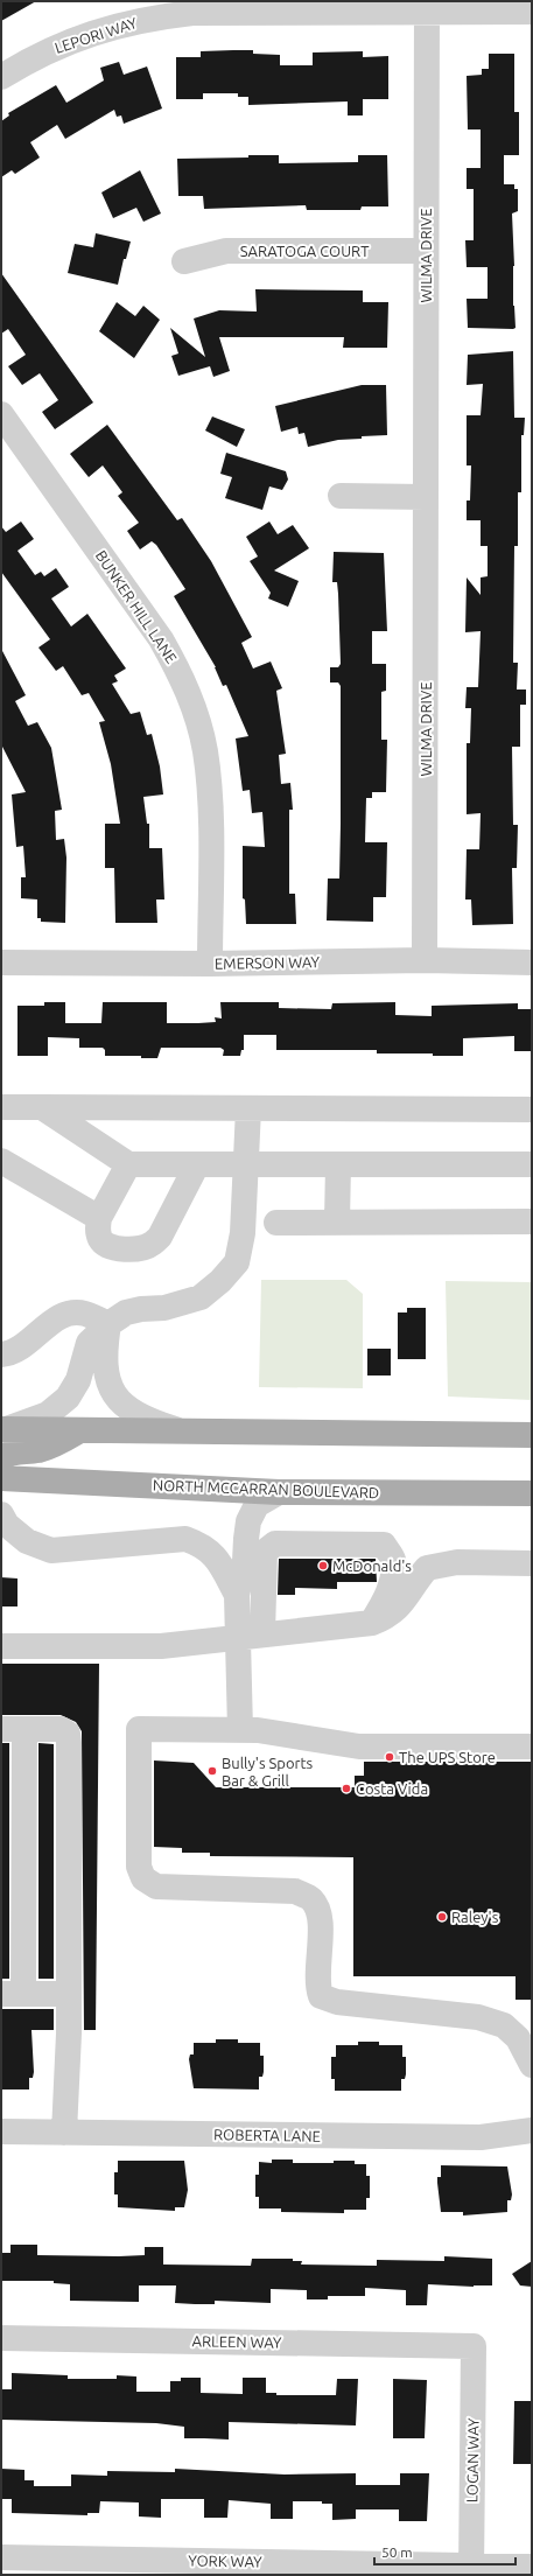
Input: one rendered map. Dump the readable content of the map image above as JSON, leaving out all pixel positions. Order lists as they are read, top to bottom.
{
  "streets": {
    "main road": ["NORTH MCCARRAN BOULEVARD"],
    "street": [
      "LEPORI WAY",
      "SARATOGA COURT",
      "WILMA DRIVE",
      "BUNKER HILL LANE",
      "EMERSON WAY",
      "ROBERTA LANE",
      "ARLEEN WAY",
      "LOGAN WAY",
      "YORK WAY"
    ]
  },
  "crossings": [
    ["LEPORI WAY", "WILMA DRIVE"],
    ["SARATOGA COURT", "WILMA DRIVE"],
    ["WILMA DRIVE", "EMERSON WAY"],
    ["BUNKER HILL LANE", "EMERSON WAY"],
    ["ARLEEN WAY", "LOGAN WAY"],
    ["LOGAN WAY", "YORK WAY"]
  ],
  "places": [
    "McDonald's",
    "The UPS Store",
    "Bully's Sports Bar & Grill",
    "Costa Vida",
    "Raley's"
  ],
  "scale_bar": "50 m"
}
